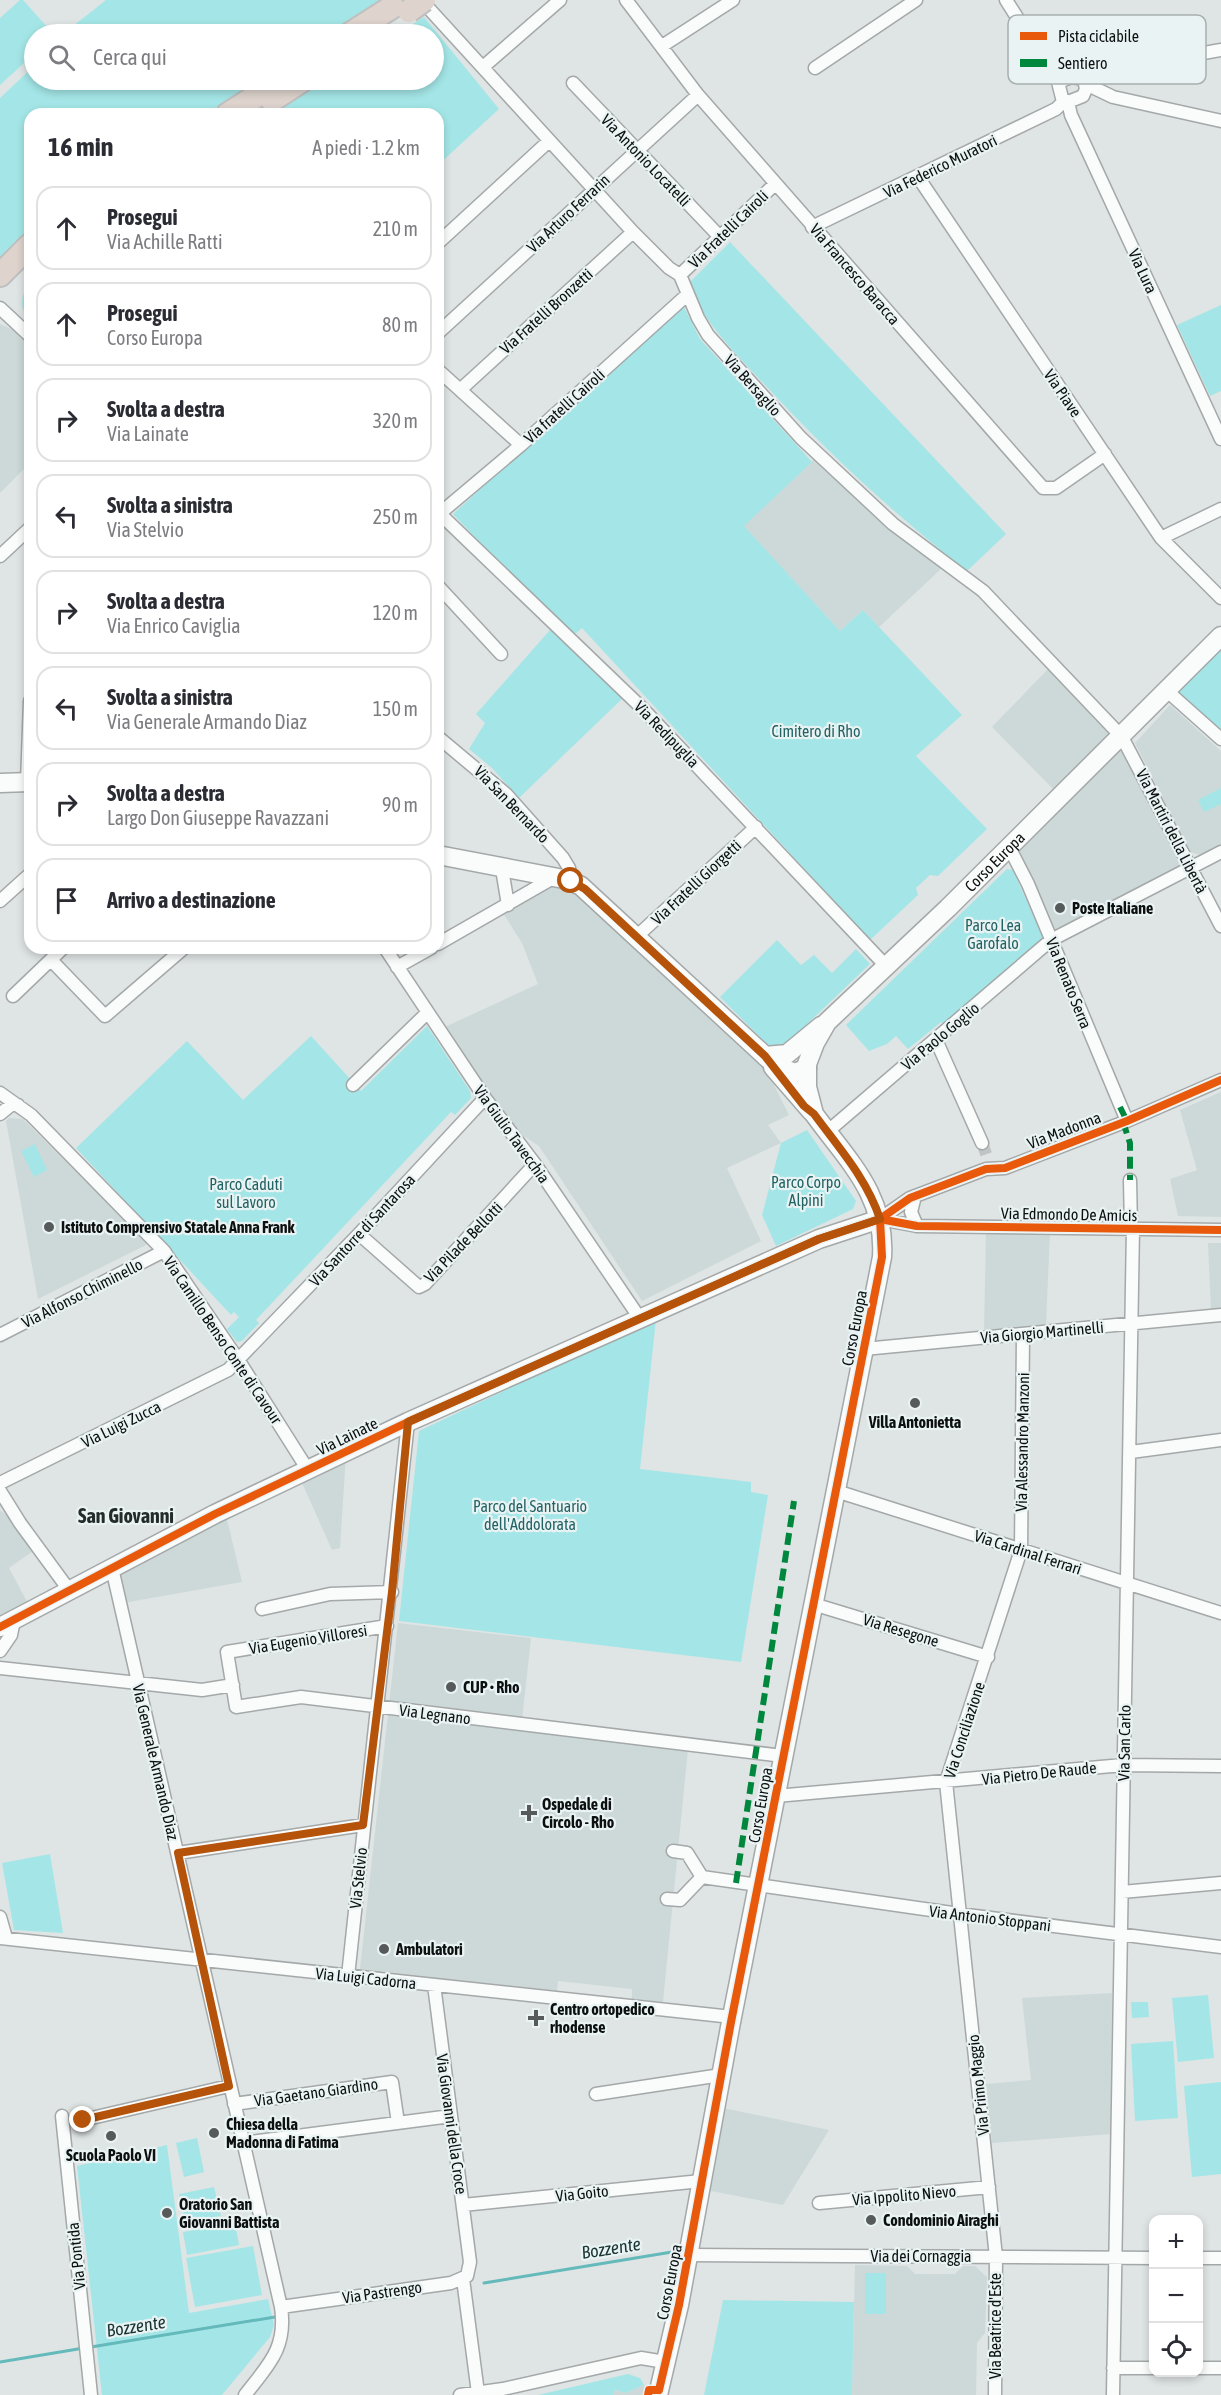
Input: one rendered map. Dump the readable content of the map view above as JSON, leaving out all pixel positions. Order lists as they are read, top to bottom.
{
  "streets": {
    "main road": ["Corso Europa", "Via Lainate"],
    "street": [
      "Via Antonio Locatelli",
      "Via Federico Muratori",
      "Via Arturo Ferrarin",
      "Via Fratelli Cairoli",
      "Via Lura",
      "Via Francesco Baracca",
      "Via Fratelli Bronzetti",
      "Via Bersaglio",
      "Via Piave",
      "Via fratelli Cairoli",
      "Via Redipuglia",
      "Via San Bernardo",
      "Via Martiri della Libertà",
      "Via Fratelli Giorgetti",
      "Via Renato Serra",
      "Via Paolo Goglio",
      "Via Madonna",
      "Via Giulio Tavecchia",
      "Via Edmondo De Amicis",
      "Via Santorre di Santarosa",
      "Via Pilade Bellotti",
      "Via Alfonso Chiminello",
      "Via Giorgio Martinelli",
      "Via Camillo Benso Conte di Cavour",
      "Via Luigi Zucca",
      "Via Alessandro Manzoni",
      "Via Cardinal Ferrari",
      "Via Resegone",
      "Via Eugenio Villoresi",
      "Via Legnano",
      "Via Conciliazione",
      "Via San Carlo",
      "Via Generale Armando Diaz",
      "Via Pietro De Raude",
      "Via Stelvio",
      "Via Antonio Stoppani",
      "Via Luigi Cadorna",
      "Via Primo Maggio",
      "Via Gaetano Giardino",
      "Via Giovanni della Croce",
      "Via Goito",
      "Via Ippolito Nievo",
      "Via Pontida",
      "Via dei Cornaggia",
      "Via Pastrengo",
      "Via Beatrice d'Este"
    ]
  },
  "crossings": [
    ["Via Antonio Locatelli", "Via Arturo Ferrarin"],
    ["Via Antonio Locatelli", "Via Fratelli Cairoli"],
    ["Via Federico Muratori", "Via Lura"],
    ["Via Federico Muratori", "Via Francesco Baracca"],
    ["Via Federico Muratori", "Via Piave"],
    ["Via Arturo Ferrarin", "Via Francesco Baracca"],
    ["Via Arturo Ferrarin", "Via Bersaglio"],
    ["Via Fratelli Cairoli", "Via Francesco Baracca"],
    ["Via Fratelli Cairoli", "Via Bersaglio"],
    ["Via Francesco Baracca", "Via Piave"],
    ["Via Fratelli Bronzetti", "Via Bersaglio"],
    ["Via Bersaglio", "Via fratelli Cairoli"],
    ["Via Bersaglio", "Via Martiri della Libertà"],
    ["Via Bersaglio", "Corso Europa"],
    ["Via Redipuglia", "Corso Europa"],
    ["Via Redipuglia", "Via Fratelli Giorgetti"],
    ["Via Martiri della Libertà", "Corso Europa"],
    ["Via Martiri della Libertà", "Via Paolo Goglio"],
    ["Corso Europa", "Via Renato Serra"],
    ["Corso Europa", "Via Paolo Goglio"],
    ["Corso Europa", "Via Madonna"],
    ["Corso Europa", "Via Edmondo De Amicis"],
    ["Corso Europa", "Via Giorgio Martinelli"],
    ["Corso Europa", "Via Lainate"],
    ["Corso Europa", "Via Cardinal Ferrari"],
    ["Corso Europa", "Via Resegone"],
    ["Corso Europa", "Via Legnano"],
    ["Corso Europa", "Via Pietro De Raude"],
    ["Corso Europa", "Via Antonio Stoppani"],
    ["Corso Europa", "Via Luigi Cadorna"],
    ["Corso Europa", "Via Goito"],
    ["Corso Europa", "Via dei Cornaggia"],
    ["Via Renato Serra", "Via Paolo Goglio"],
    ["Via Renato Serra", "Via Madonna"],
    ["Via Madonna", "Via Edmondo De Amicis"],
    ["Via Madonna", "Via Lainate"],
    ["Via Giulio Tavecchia", "Via Santorre di Santarosa"],
    ["Via Giulio Tavecchia", "Via Pilade Bellotti"],
    ["Via Giulio Tavecchia", "Via Lainate"],
    ["Via Edmondo De Amicis", "Via Lainate"],
    ["Via Edmondo De Amicis", "Via San Carlo"],
    ["Via Santorre di Santarosa", "Via Pilade Bellotti"],
    ["Via Santorre di Santarosa", "Via Camillo Benso Conte di Cavour"],
    ["Via Santorre di Santarosa", "Via Luigi Zucca"],
    ["Via Alfonso Chiminello", "Via Camillo Benso Conte di Cavour"],
    ["Via Giorgio Martinelli", "Via Alessandro Manzoni"],
    ["Via Giorgio Martinelli", "Via San Carlo"],
    ["Via Camillo Benso Conte di Cavour", "Via Luigi Zucca"],
    ["Via Camillo Benso Conte di Cavour", "Via Lainate"],
    ["Via Lainate", "Via Generale Armando Diaz"],
    ["Via Lainate", "Via Stelvio"],
    ["Via Alessandro Manzoni", "Via Cardinal Ferrari"],
    ["Via Alessandro Manzoni", "Via Conciliazione"],
    ["Via Cardinal Ferrari", "Via Conciliazione"],
    ["Via Cardinal Ferrari", "Via San Carlo"],
    ["Via Resegone", "Via Conciliazione"],
    ["Via Eugenio Villoresi", "Via Legnano"],
    ["Via Eugenio Villoresi", "Via Stelvio"],
    ["Via Legnano", "Via Stelvio"],
    ["Via Conciliazione", "Via Pietro De Raude"],
    ["Via Conciliazione", "Via Antonio Stoppani"],
    ["Via Conciliazione", "Via Primo Maggio"],
    ["Via San Carlo", "Via Pietro De Raude"],
    ["Via San Carlo", "Via Antonio Stoppani"],
    ["Via San Carlo", "Via dei Cornaggia"],
    ["Via Generale Armando Diaz", "Via Luigi Cadorna"],
    ["Via Generale Armando Diaz", "Via Gaetano Giardino"],
    ["Via Generale Armando Diaz", "Via Pastrengo"],
    ["Via Stelvio", "Via Luigi Cadorna"],
    ["Via Antonio Stoppani", "Via Primo Maggio"],
    ["Via Luigi Cadorna", "Via Giovanni della Croce"],
    ["Via Primo Maggio", "Via Ippolito Nievo"],
    ["Via Primo Maggio", "Via dei Cornaggia"],
    ["Via Primo Maggio", "Via Beatrice d'Este"],
    ["Via Giovanni della Croce", "Via Goito"],
    ["Via Giovanni della Croce", "Via Pastrengo"],
    ["Via dei Cornaggia", "Via Beatrice d'Este"]
  ],
  "districts": ["San Giovanni"],
  "water": ["Bozzente"],
  "parks": [
    "Cimitero di Rho",
    "Parco Lea Garofalo",
    "Parco Corpo Alpini",
    "Parco Caduti sul Lavoro",
    "Parco del Santuario dell'Addolorata"
  ],
  "places": {
    "other": [
      "Poste Italiane",
      "Istituto Comprensivo Statale Anna Frank",
      "Villa Antonietta",
      "CUP • Rho",
      "Ambulatori",
      "Chiesa della Madonna di Fatima",
      "Scuola Paolo VI",
      "Oratorio San Giovanni Battista",
      "Condominio Airaghi"
    ],
    "health": ["Ospedale di Circolo - Rho", "Centro ortopedico rhodense"]
  },
  "legend": ["Pista ciclabile", "Sentiero"],
  "page": {
    "search": "Cerca qui",
    "heading": ["16 min", "A piedi · 1.2 km"],
    "list": [
      ["Prosegui", "Via Achille Ratti", "210 m"],
      ["Prosegui", "Corso Europa", "80 m"],
      ["Svolta a destra", "Via Lainate", "320 m"],
      ["Svolta a sinistra", "Via Stelvio", "250 m"],
      ["Svolta a destra", "Via Enrico Caviglia", "120 m"],
      ["Svolta a sinistra", "Via Generale Armando Diaz", "150 m"],
      ["Svolta a destra", "Largo Don Giuseppe Ravazzani", "90 m"],
      "Arrivo a destinazione"
    ],
    "map_buttons": ["+", "−"]
  }
}
